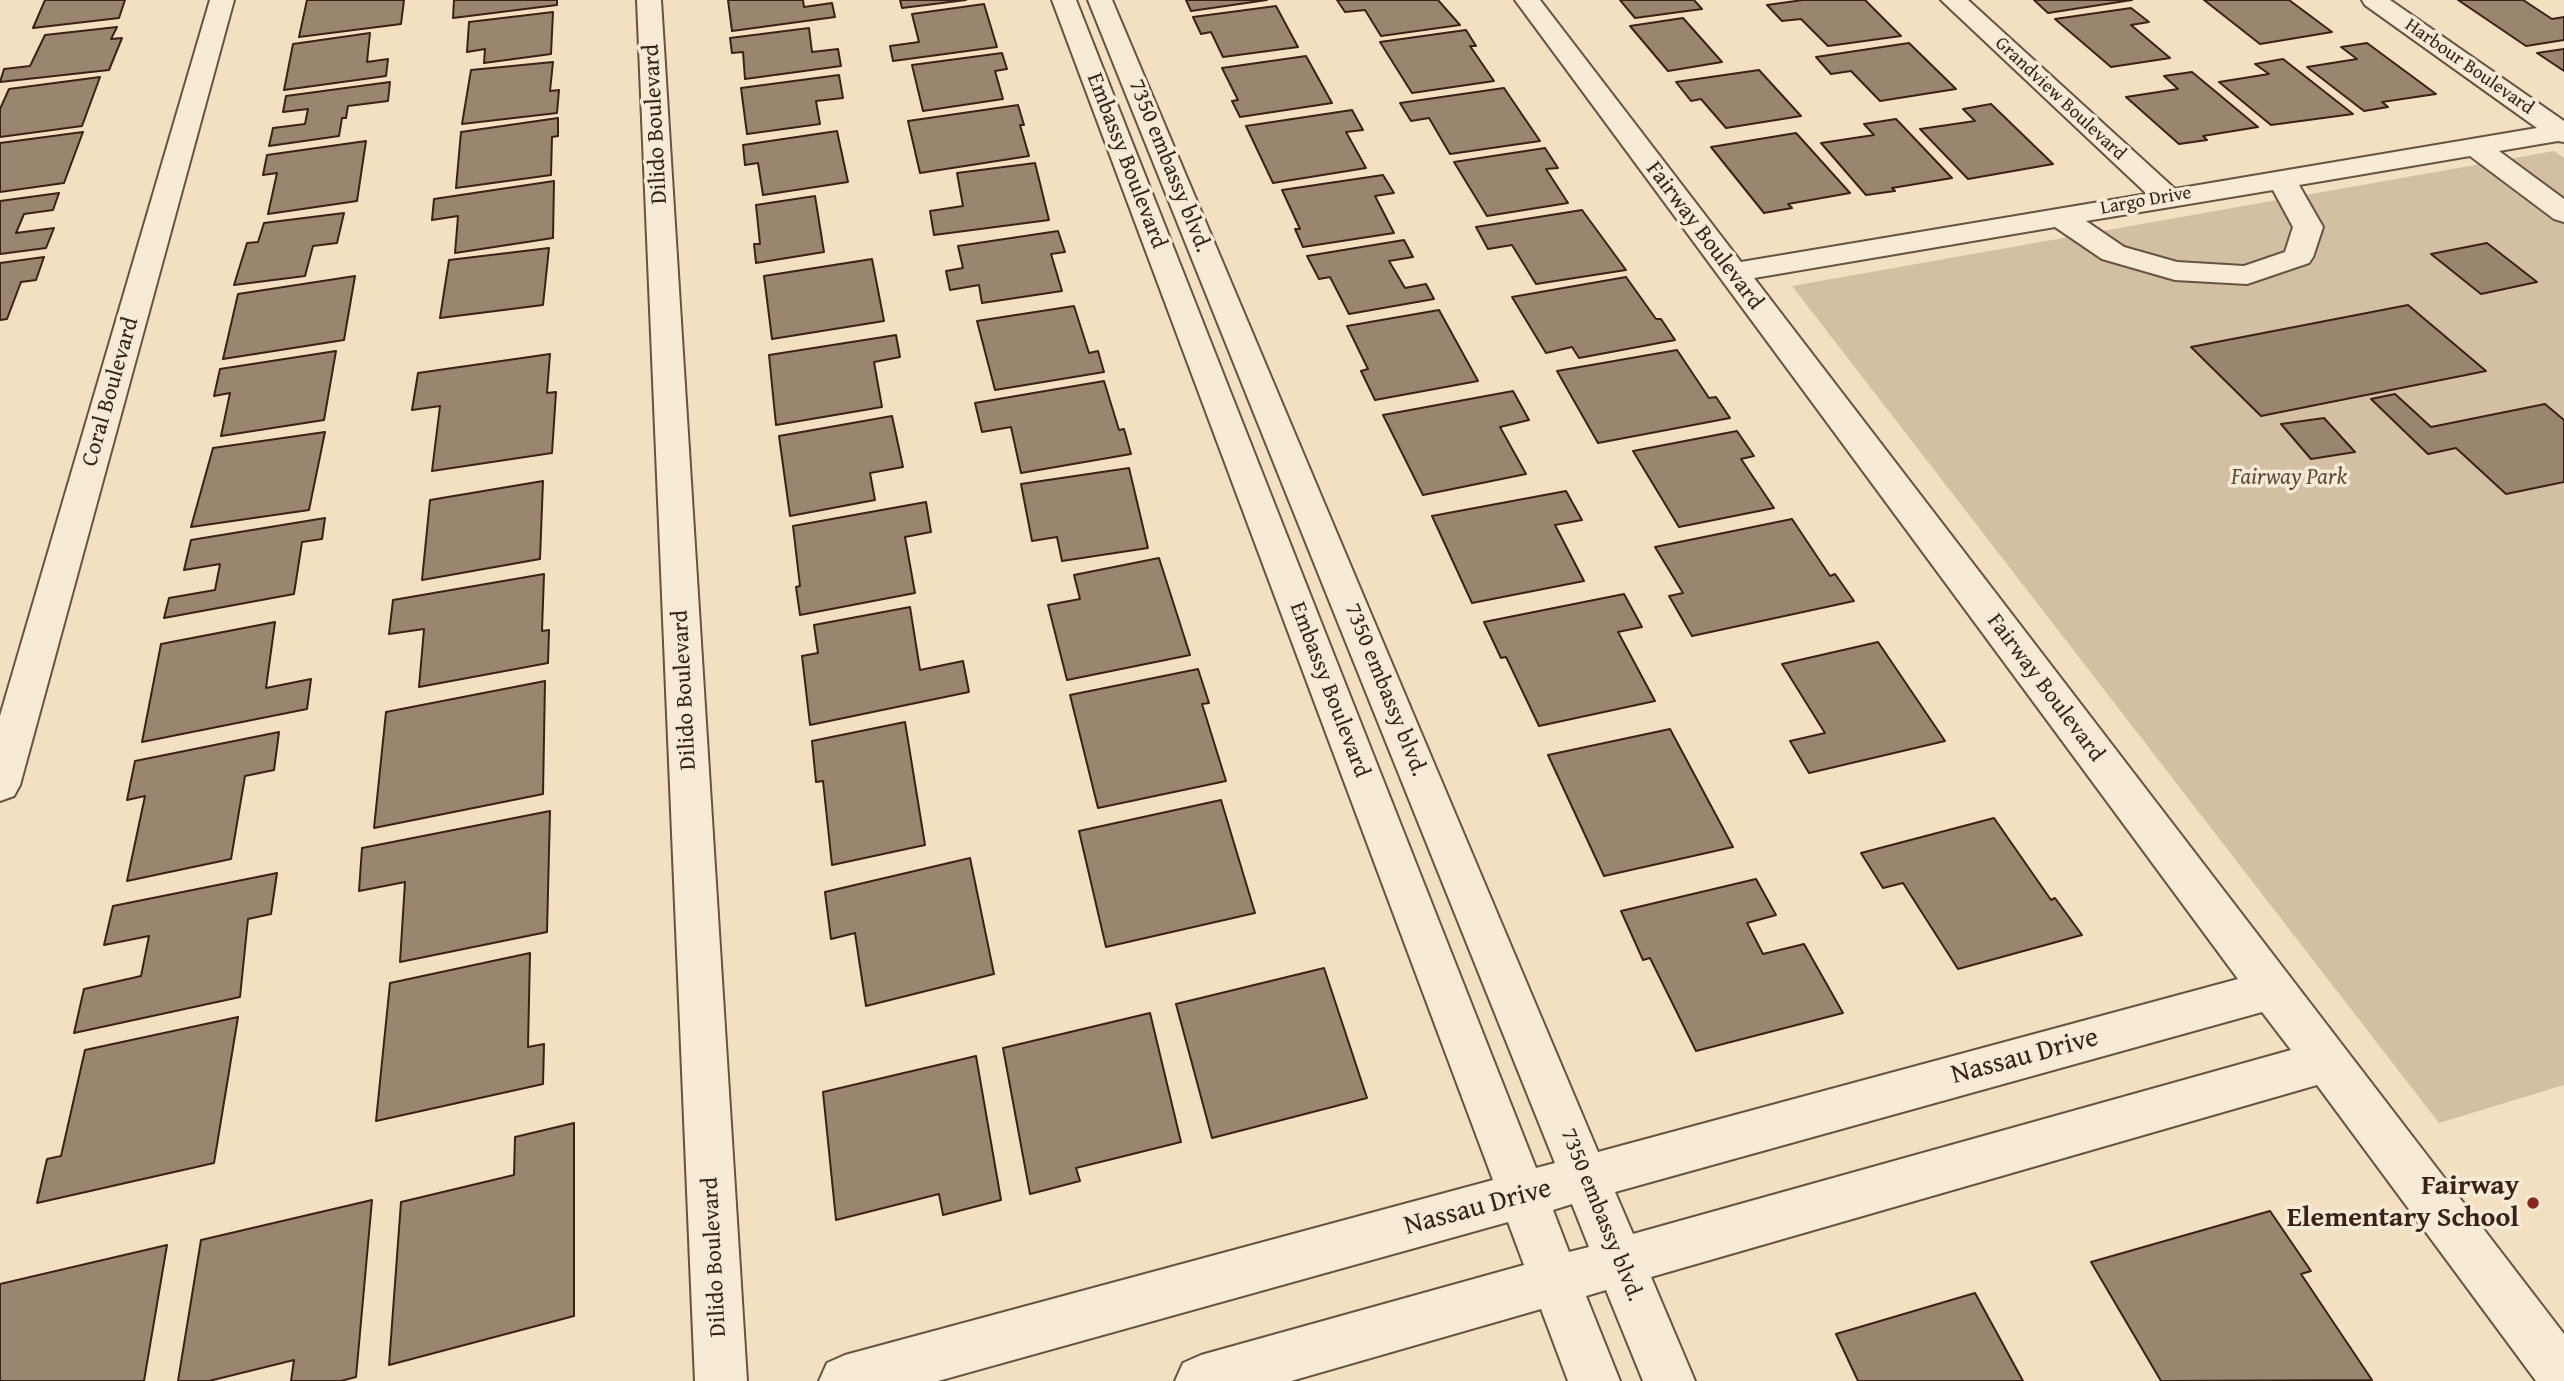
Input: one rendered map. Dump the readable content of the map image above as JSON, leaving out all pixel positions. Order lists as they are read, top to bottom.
{
  "streets": {
    "street": [
      "Harbour Boulevard",
      "Grandview Boulevard",
      "Dilido Boulevard",
      "Embassy Boulevard",
      "7350 embassy blvd.",
      "Largo Drive",
      "Fairway Boulevard",
      "Coral Boulevard",
      "Nassau Drive"
    ]
  },
  "crossings": [
    ["Harbour Boulevard", "Largo Drive"],
    ["Grandview Boulevard", "Largo Drive"],
    ["Embassy Boulevard", "Nassau Drive"],
    ["7350 embassy blvd.", "Nassau Drive"],
    ["Largo Drive", "Fairway Boulevard"],
    ["Fairway Boulevard", "Nassau Drive"]
  ],
  "parks": ["Fairway Park"],
  "places": ["Fairway Elementary School"]
}
